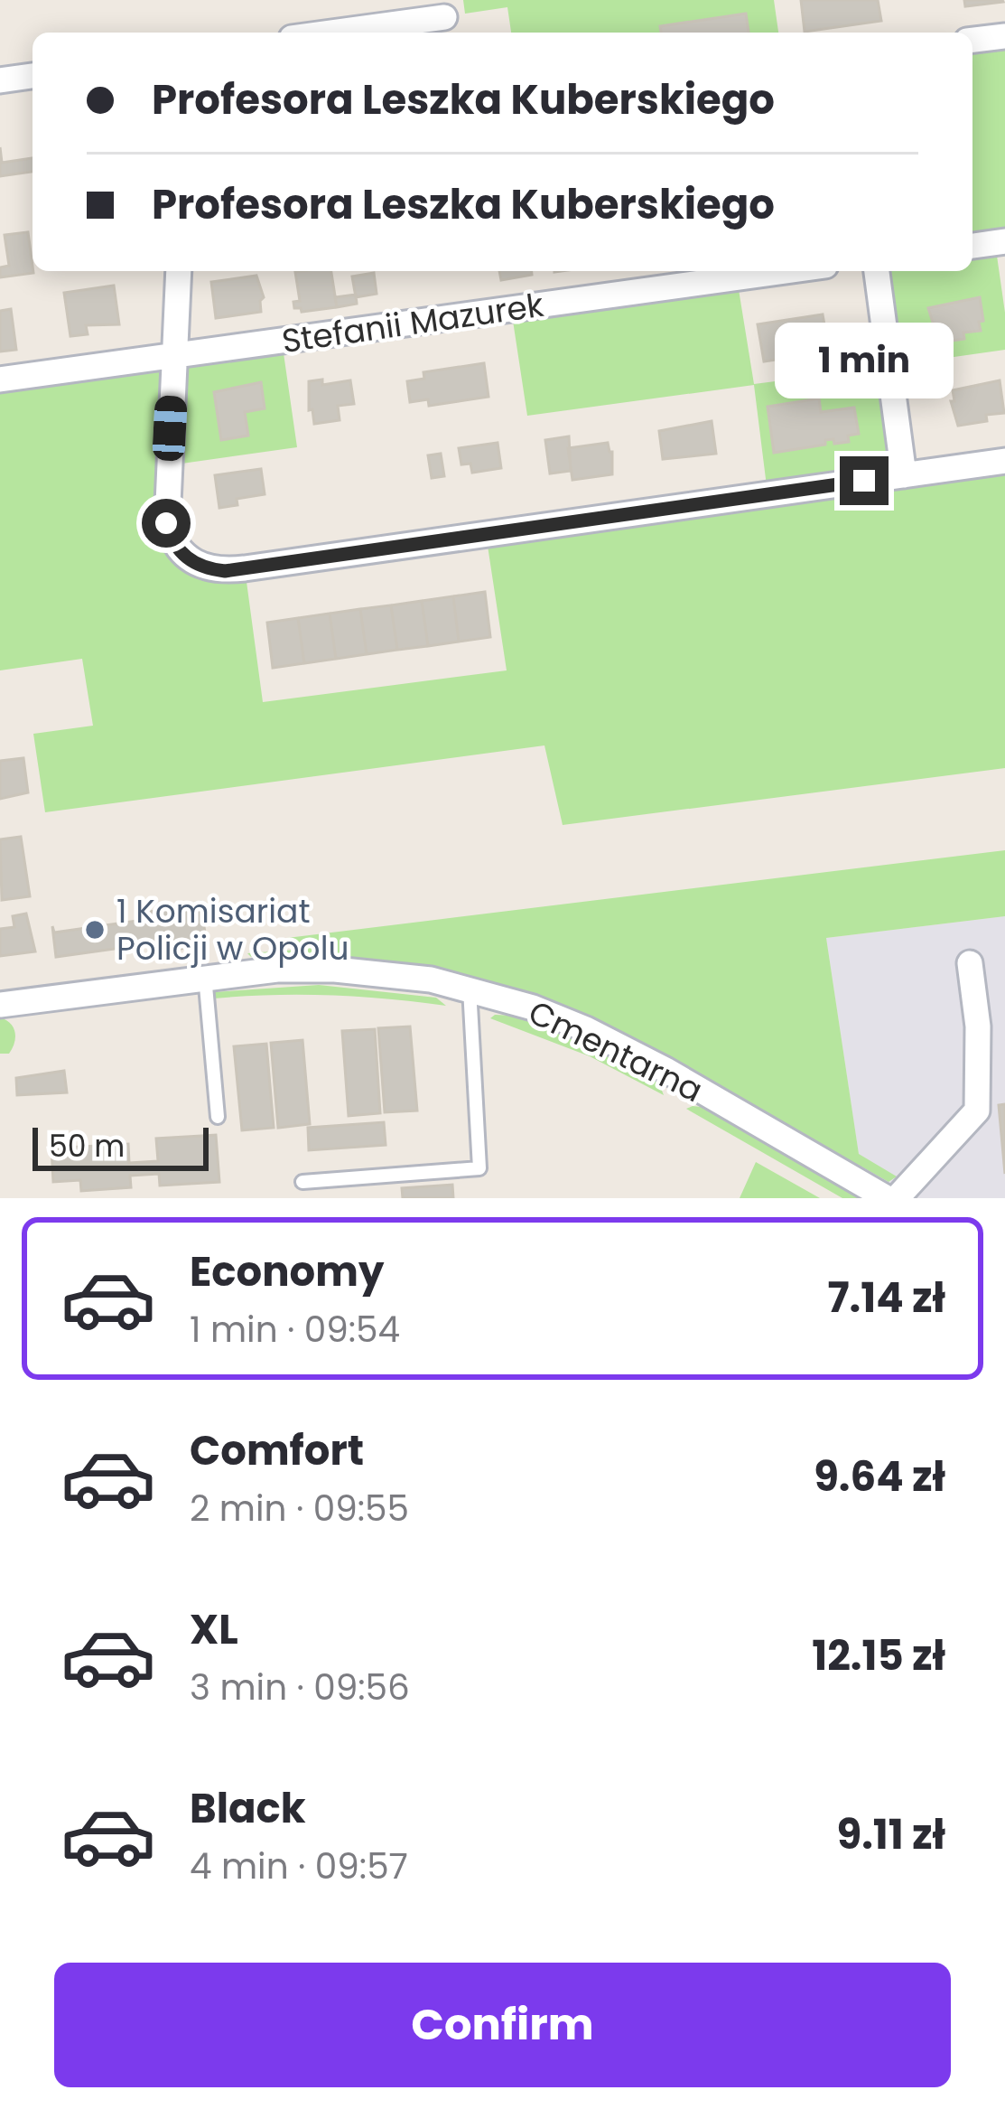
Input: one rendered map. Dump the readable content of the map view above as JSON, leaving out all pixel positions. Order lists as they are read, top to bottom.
{
  "streets": {
    "street": ["Stefanii Mazurek", "Cmentarna"]
  },
  "places": ["1 Komisariat Policji w Opolu"],
  "scale_bar": "50 m",
  "page": {
    "banner": ["Profesora Leszka Kuberskiego", "Profesora Leszka Kuberskiego"],
    "bubble": "1 min",
    "scale": "50 m",
    "list": [
      {
        "name": "Economy",
        "note": "1 min · 09:54",
        "value": "7.14 zł"
      },
      {
        "name": "Comfort",
        "note": "2 min · 09:55",
        "value": "9.64 zł"
      },
      {
        "name": "XL",
        "note": "3 min · 09:56",
        "value": "12.15 zł"
      },
      {
        "name": "Black",
        "note": "4 min · 09:57",
        "value": "9.11 zł"
      }
    ],
    "buttons": "Confirm"
  }
}
